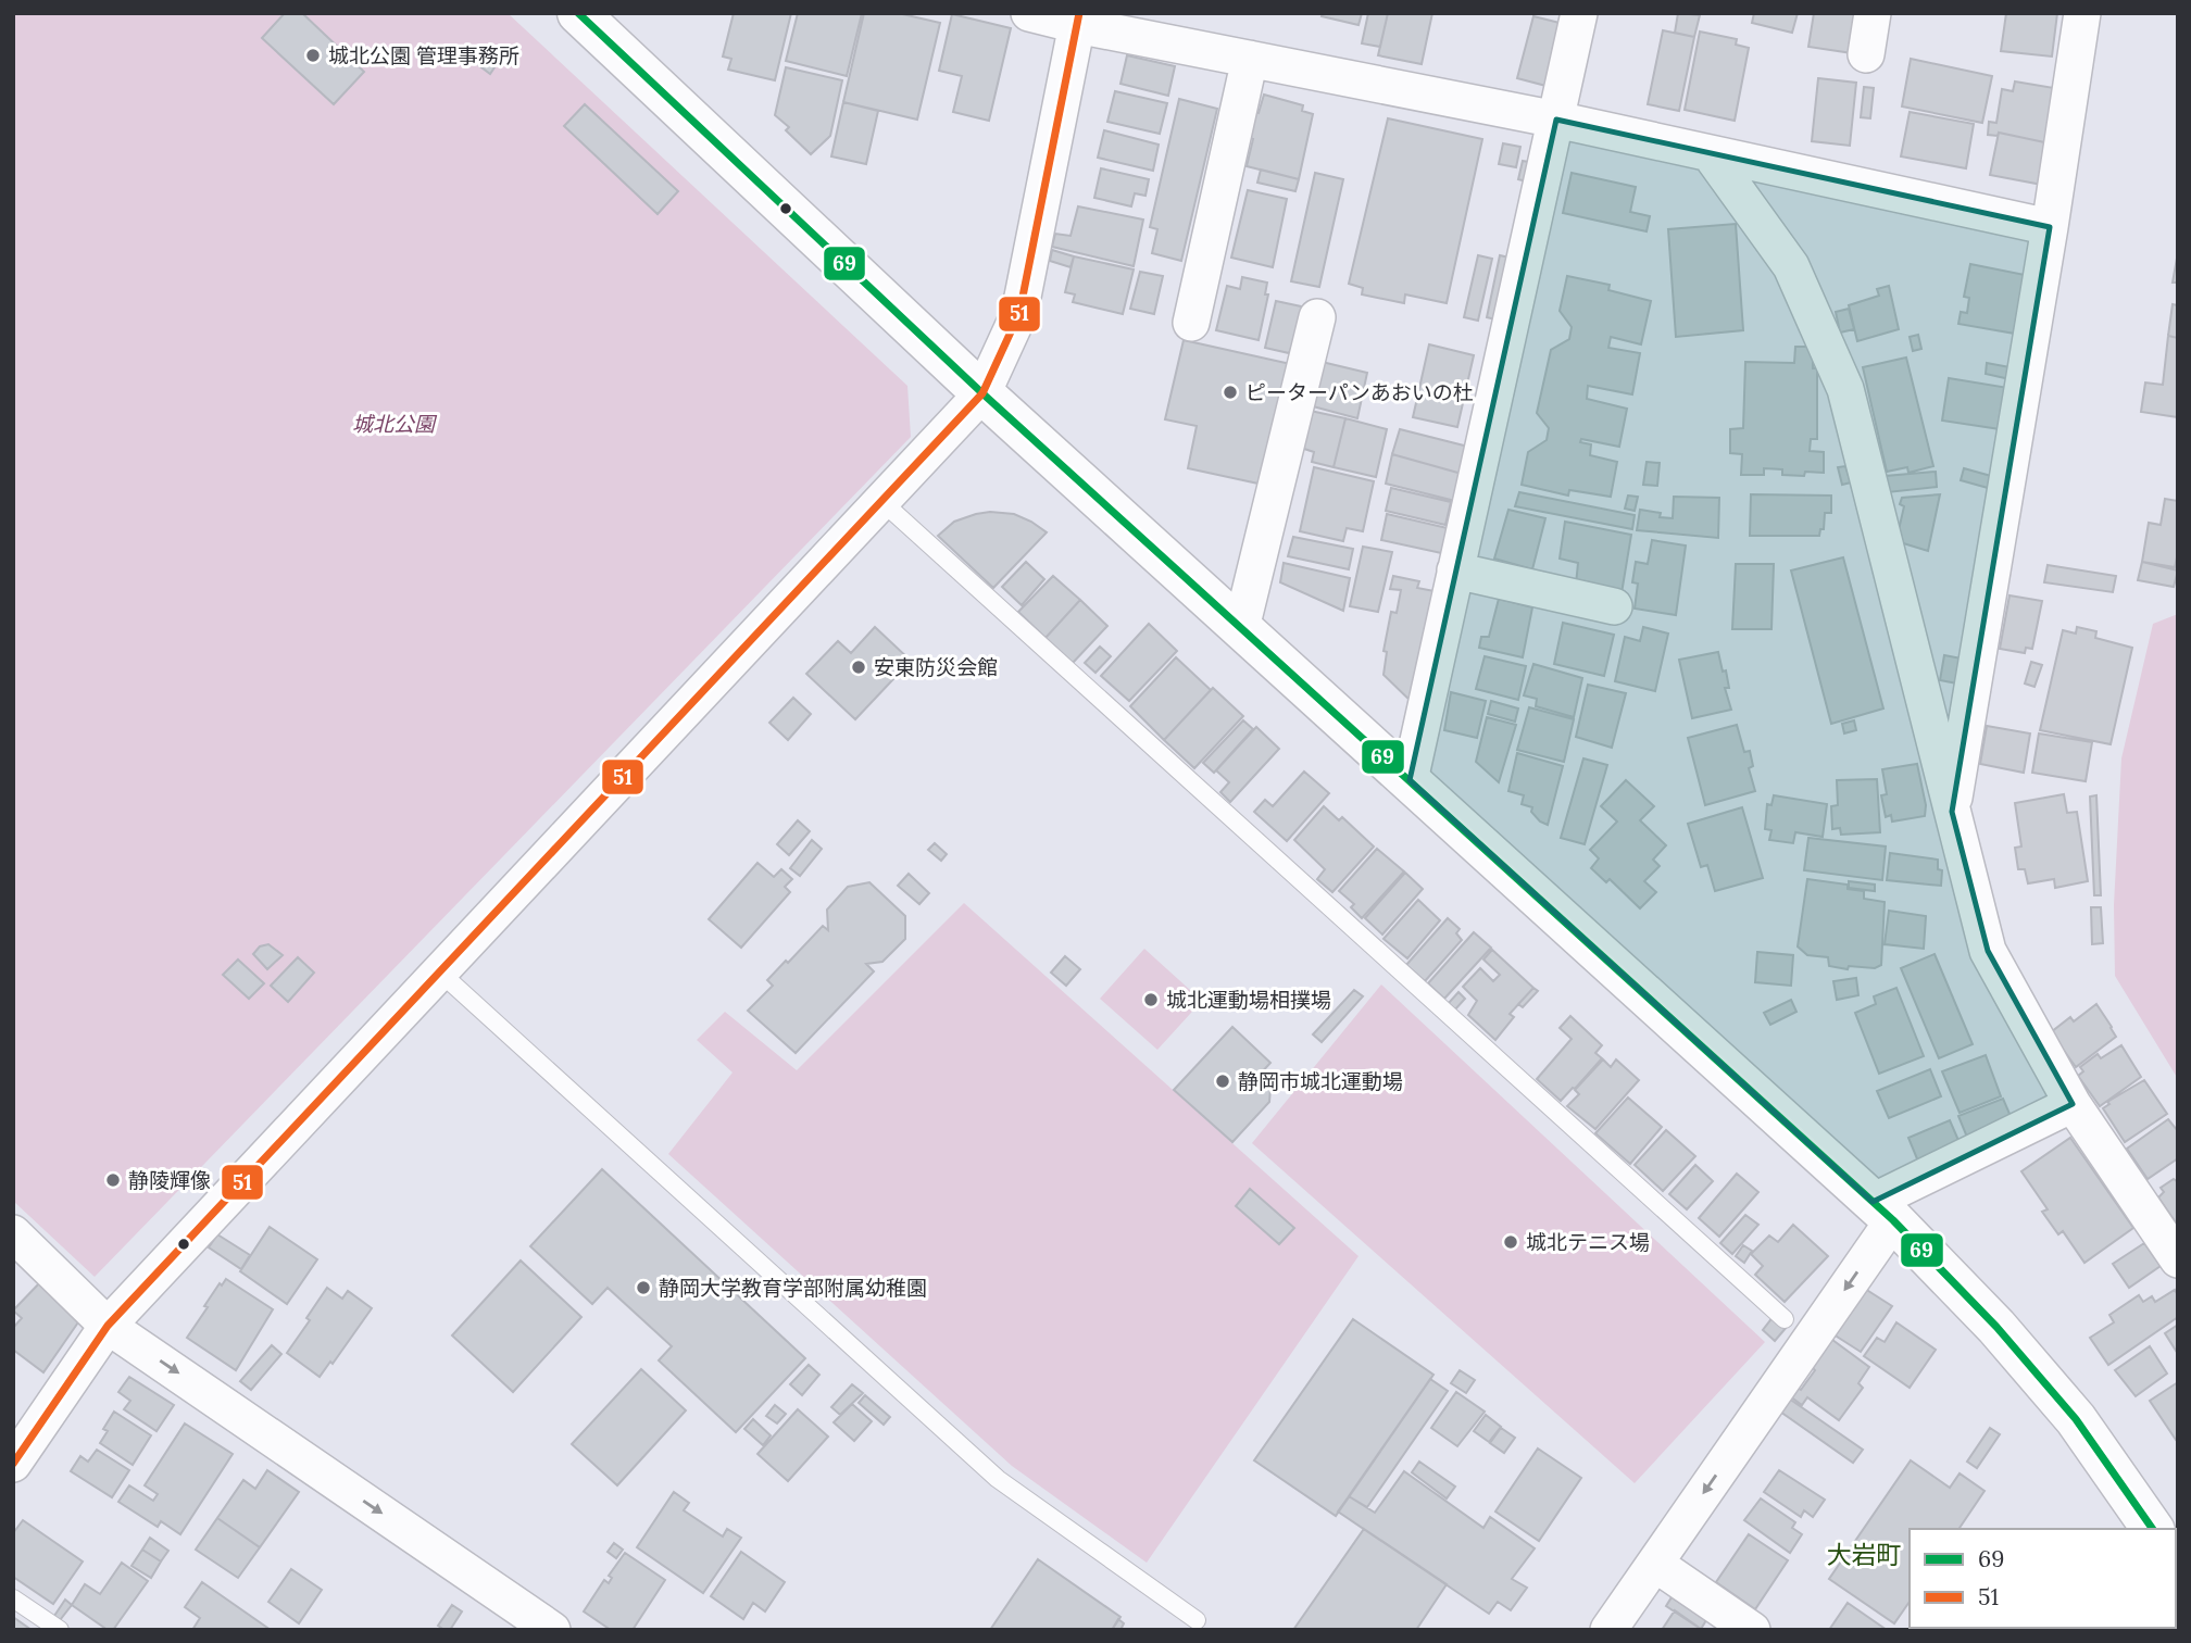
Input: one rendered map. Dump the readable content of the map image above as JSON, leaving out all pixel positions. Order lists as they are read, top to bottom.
{
  "districts": ["大岩町"],
  "parks": ["城北公園"],
  "places": [
    "城北公園 管理事務所",
    "ピーターパンあおいの杜",
    "安東防災会館",
    "城北運動場相撲場",
    "静岡市城北運動場",
    "静陵輝像",
    "城北テニス場",
    "静岡大学教育学部附属幼稚園"
  ],
  "lines": ["transit line 69", "transit line 51"],
  "legend": ["69", "51"]
}
